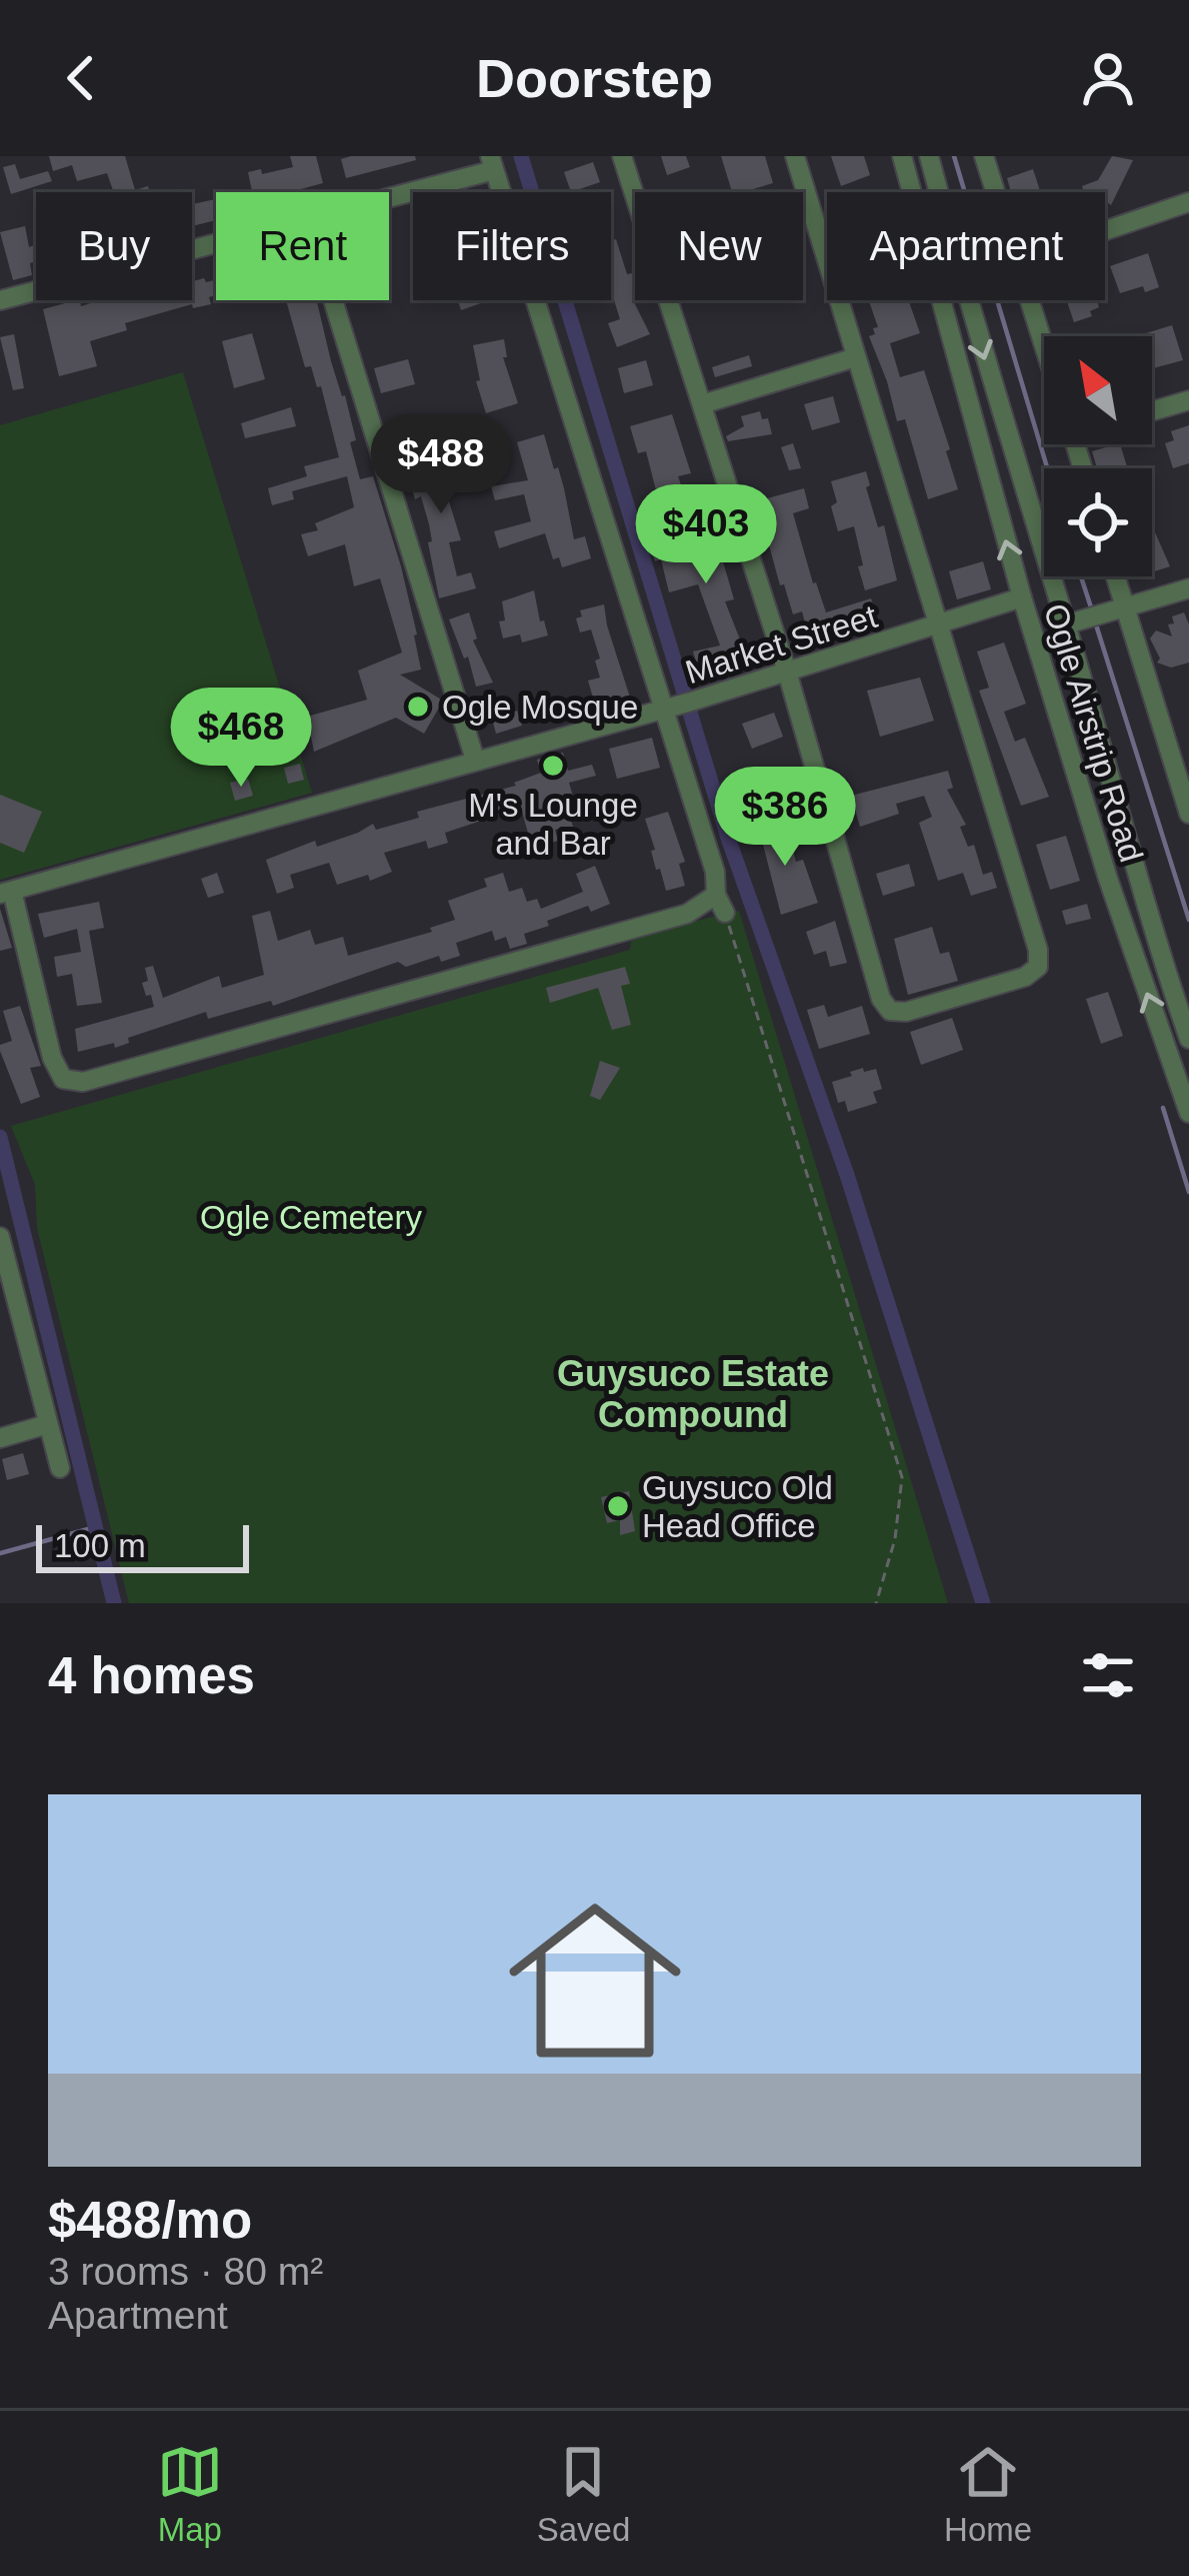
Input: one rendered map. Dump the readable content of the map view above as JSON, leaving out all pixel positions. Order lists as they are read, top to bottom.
{
  "streets": {
    "street": ["Market Street", "Ogle Airstrip Road"]
  },
  "crossings": [
    ["Market Street", "Ogle Airstrip Road"]
  ],
  "districts": ["Guysuco Estate Compound"],
  "parks": ["Ogle Cemetery"],
  "places": ["Ogle Mosque", "M's Lounge and Bar", "Guysuco Old Head Office"],
  "scale_bar": "100 m",
  "north": "top left",
  "page": {
    "header": "Doorstep",
    "chip": [
      "Buy",
      "Rent",
      "Filters",
      "New",
      "Apartment"
    ],
    "price": [
      "$488",
      "$403",
      "$468",
      "$386"
    ],
    "scale": "100 m",
    "heading": "4 homes",
    "list": [
      {
        "name": "$488/mo",
        "note": "3 rooms · 80 m² · Apartment"
      }
    ],
    "tabs": ["Map", "Saved", "Home"]
  }
}
